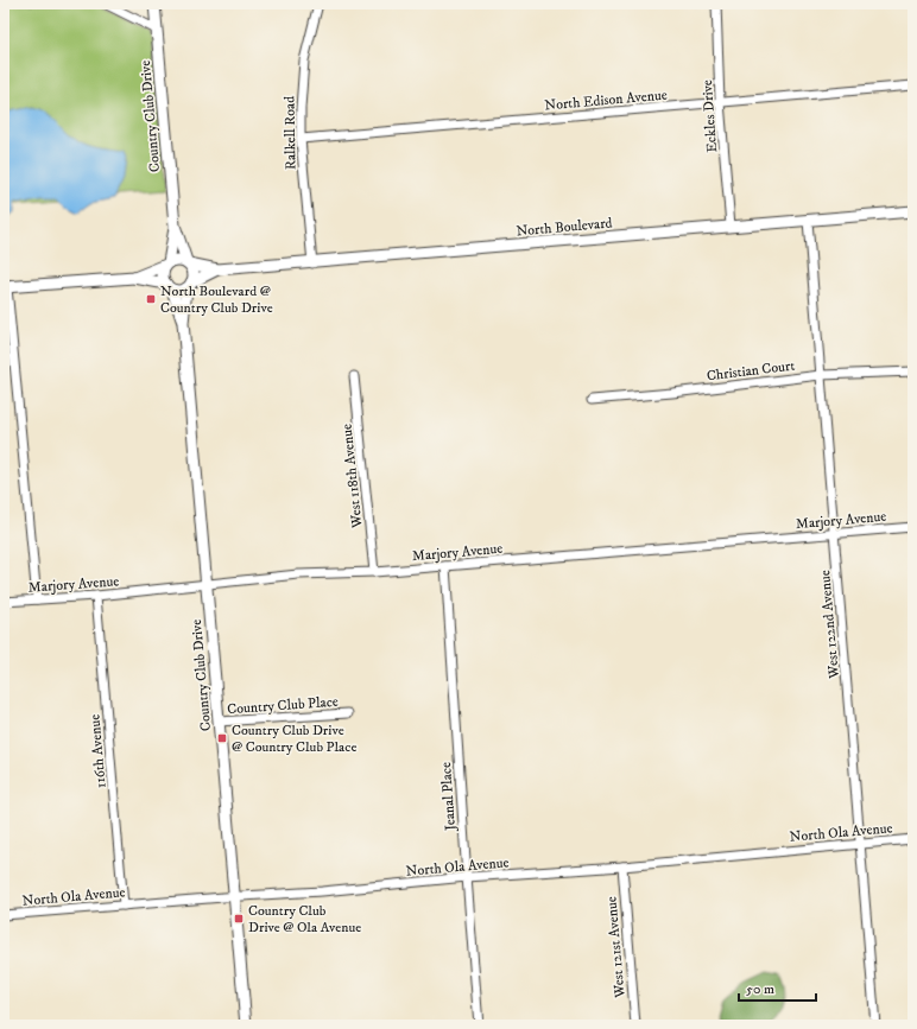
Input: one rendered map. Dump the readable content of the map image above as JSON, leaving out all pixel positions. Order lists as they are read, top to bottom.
{
  "streets": {
    "street": [
      "North Edison Avenue",
      "Country Club Drive",
      "Eckles Drive",
      "Ralkell Road",
      "North Boulevard",
      "Christian Court",
      "West 118th Avenue",
      "Marjory Avenue",
      "West 122nd Avenue",
      "Country Club Place",
      "116th Avenue",
      "Jeanal Place",
      "North Ola Avenue",
      "West 121st Avenue"
    ]
  },
  "crossings": [
    ["North Edison Avenue", "Eckles Drive"],
    ["North Edison Avenue", "Ralkell Road"],
    ["Country Club Drive", "North Boulevard"],
    ["Country Club Drive", "Marjory Avenue"],
    ["Country Club Drive", "Country Club Place"],
    ["Country Club Drive", "North Ola Avenue"],
    ["Eckles Drive", "North Boulevard"],
    ["Ralkell Road", "North Boulevard"],
    ["North Boulevard", "West 122nd Avenue"],
    ["Christian Court", "West 122nd Avenue"],
    ["West 118th Avenue", "Marjory Avenue"],
    ["Marjory Avenue", "West 122nd Avenue"],
    ["Marjory Avenue", "116th Avenue"],
    ["Marjory Avenue", "Jeanal Place"],
    ["West 122nd Avenue", "North Ola Avenue"],
    ["116th Avenue", "North Ola Avenue"],
    ["Jeanal Place", "North Ola Avenue"],
    ["North Ola Avenue", "West 121st Avenue"]
  ],
  "places": {
    "transit": ["North Boulevard @ Country Club Drive", "Country Club Drive @ Country Club Place", "Country Club Drive @ Ola Avenue"]
  },
  "scale_bar": "50 m"
}
